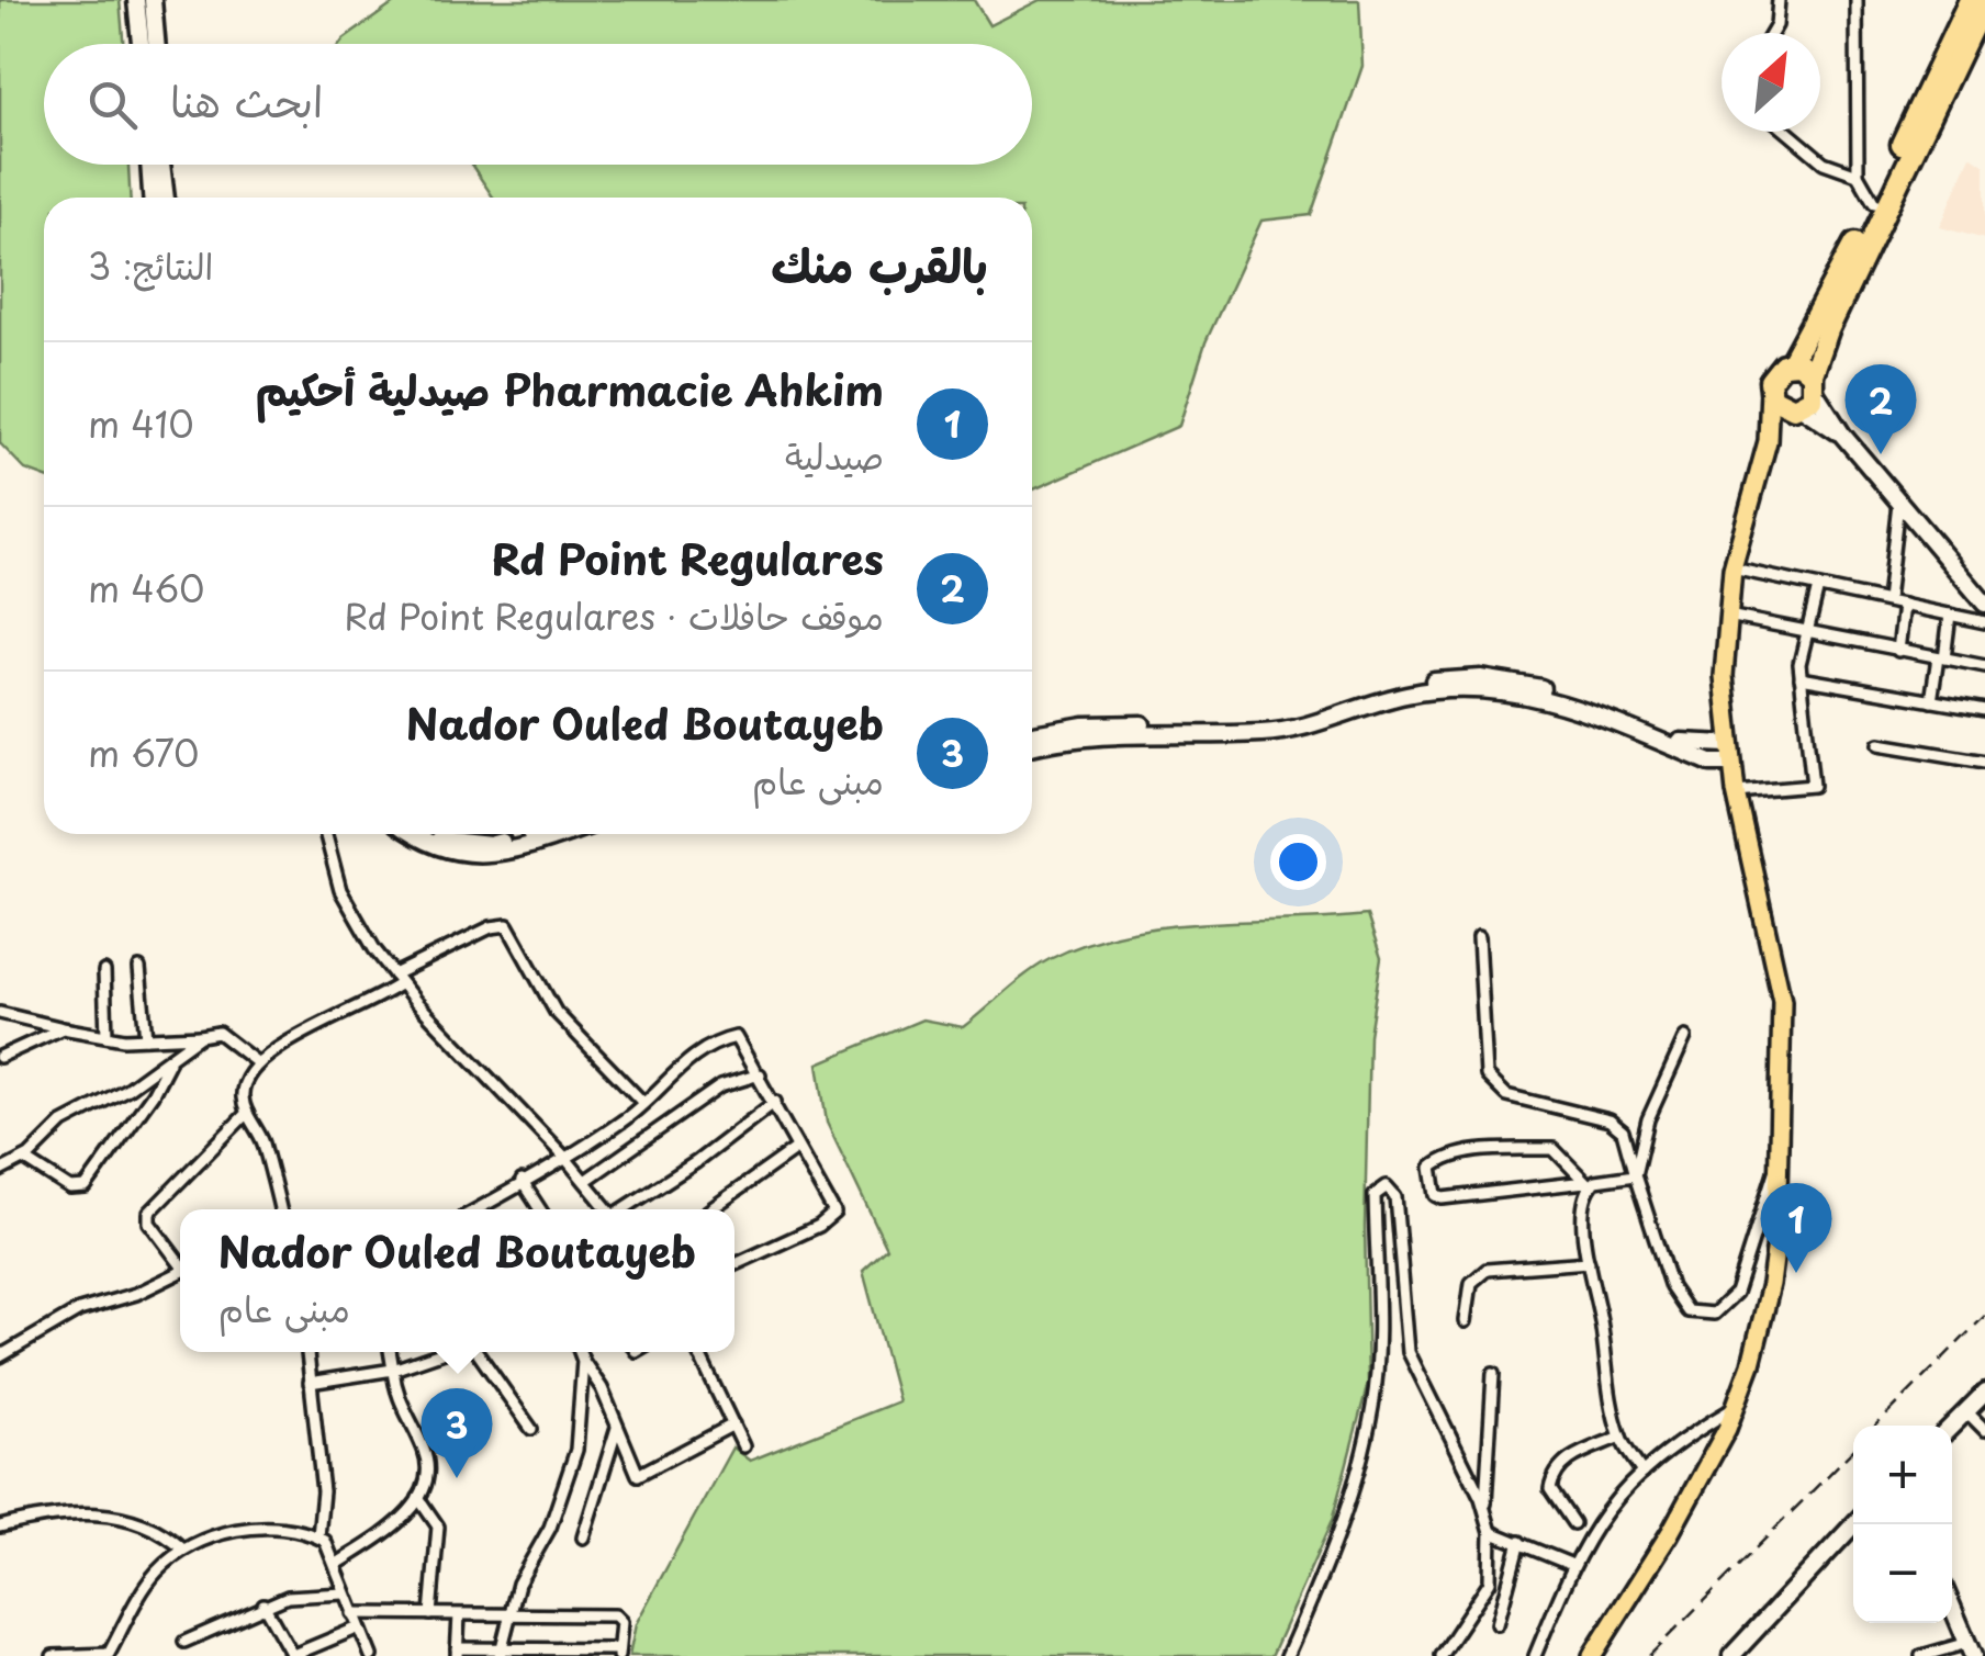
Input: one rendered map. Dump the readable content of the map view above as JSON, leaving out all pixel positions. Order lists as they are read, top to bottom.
{
  "north": "top right",
  "page": {
    "search": "ابحث هنا",
    "heading": ["بالقرب منك", "النتائج: 3"],
    "list": [
      {
        "mark": "1",
        "name": "Pharmacie Ahkim صيدلية أحكيم",
        "note": "صيدلية",
        "value": "410 m"
      },
      {
        "mark": "2",
        "name": "Rd Point Regulares",
        "note": "موقف حافلات · Rd Point Regulares",
        "value": "460 m"
      },
      {
        "mark": "3",
        "name": "Nador Ouled Boutayeb",
        "note": "مبنى عام",
        "value": "670 m"
      }
    ],
    "pins": ["2", "1", "3"],
    "popup": ["Nador Ouled Boutayeb", "مبنى عام"],
    "map_buttons": ["+", "−"]
  }
}
